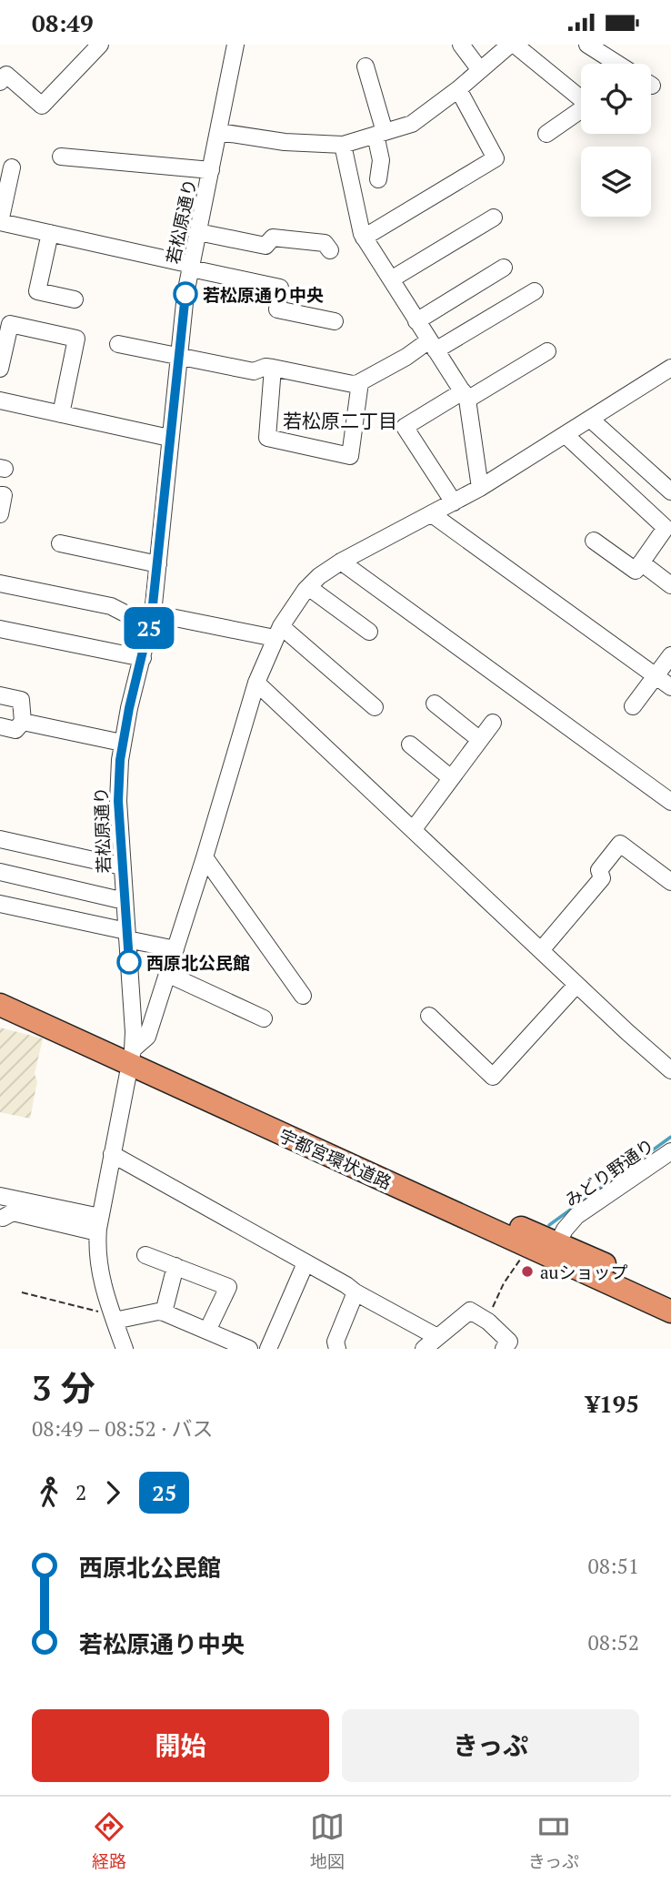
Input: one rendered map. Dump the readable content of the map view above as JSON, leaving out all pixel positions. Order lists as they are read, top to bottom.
{
  "streets": {
    "highway": ["宇都宮環状道路"],
    "street": ["若松原通り", "みどり野通り"]
  },
  "crossings": [
    ["若松原通り", "宇都宮環状道路"],
    ["宇都宮環状道路", "みどり野通り"]
  ],
  "districts": ["若松原二丁目"],
  "places": ["若松原通り中央", "西原北公民館", "auショップ"],
  "lines": ["bus line 25"],
  "page": {
    "status": "08:49",
    "on_map": "25",
    "heading": ["3 分", "08:49 – 08:52 · バス", "¥195"],
    "legs": ["2", "25"],
    "list": [
      {
        "name": "西原北公民館",
        "value": "08:51"
      },
      {
        "name": "若松原通り中央",
        "value": "08:52"
      }
    ],
    "buttons": ["開始", "きっぷ"],
    "tabs": ["経路", "地図", "きっぷ"]
  }
}
